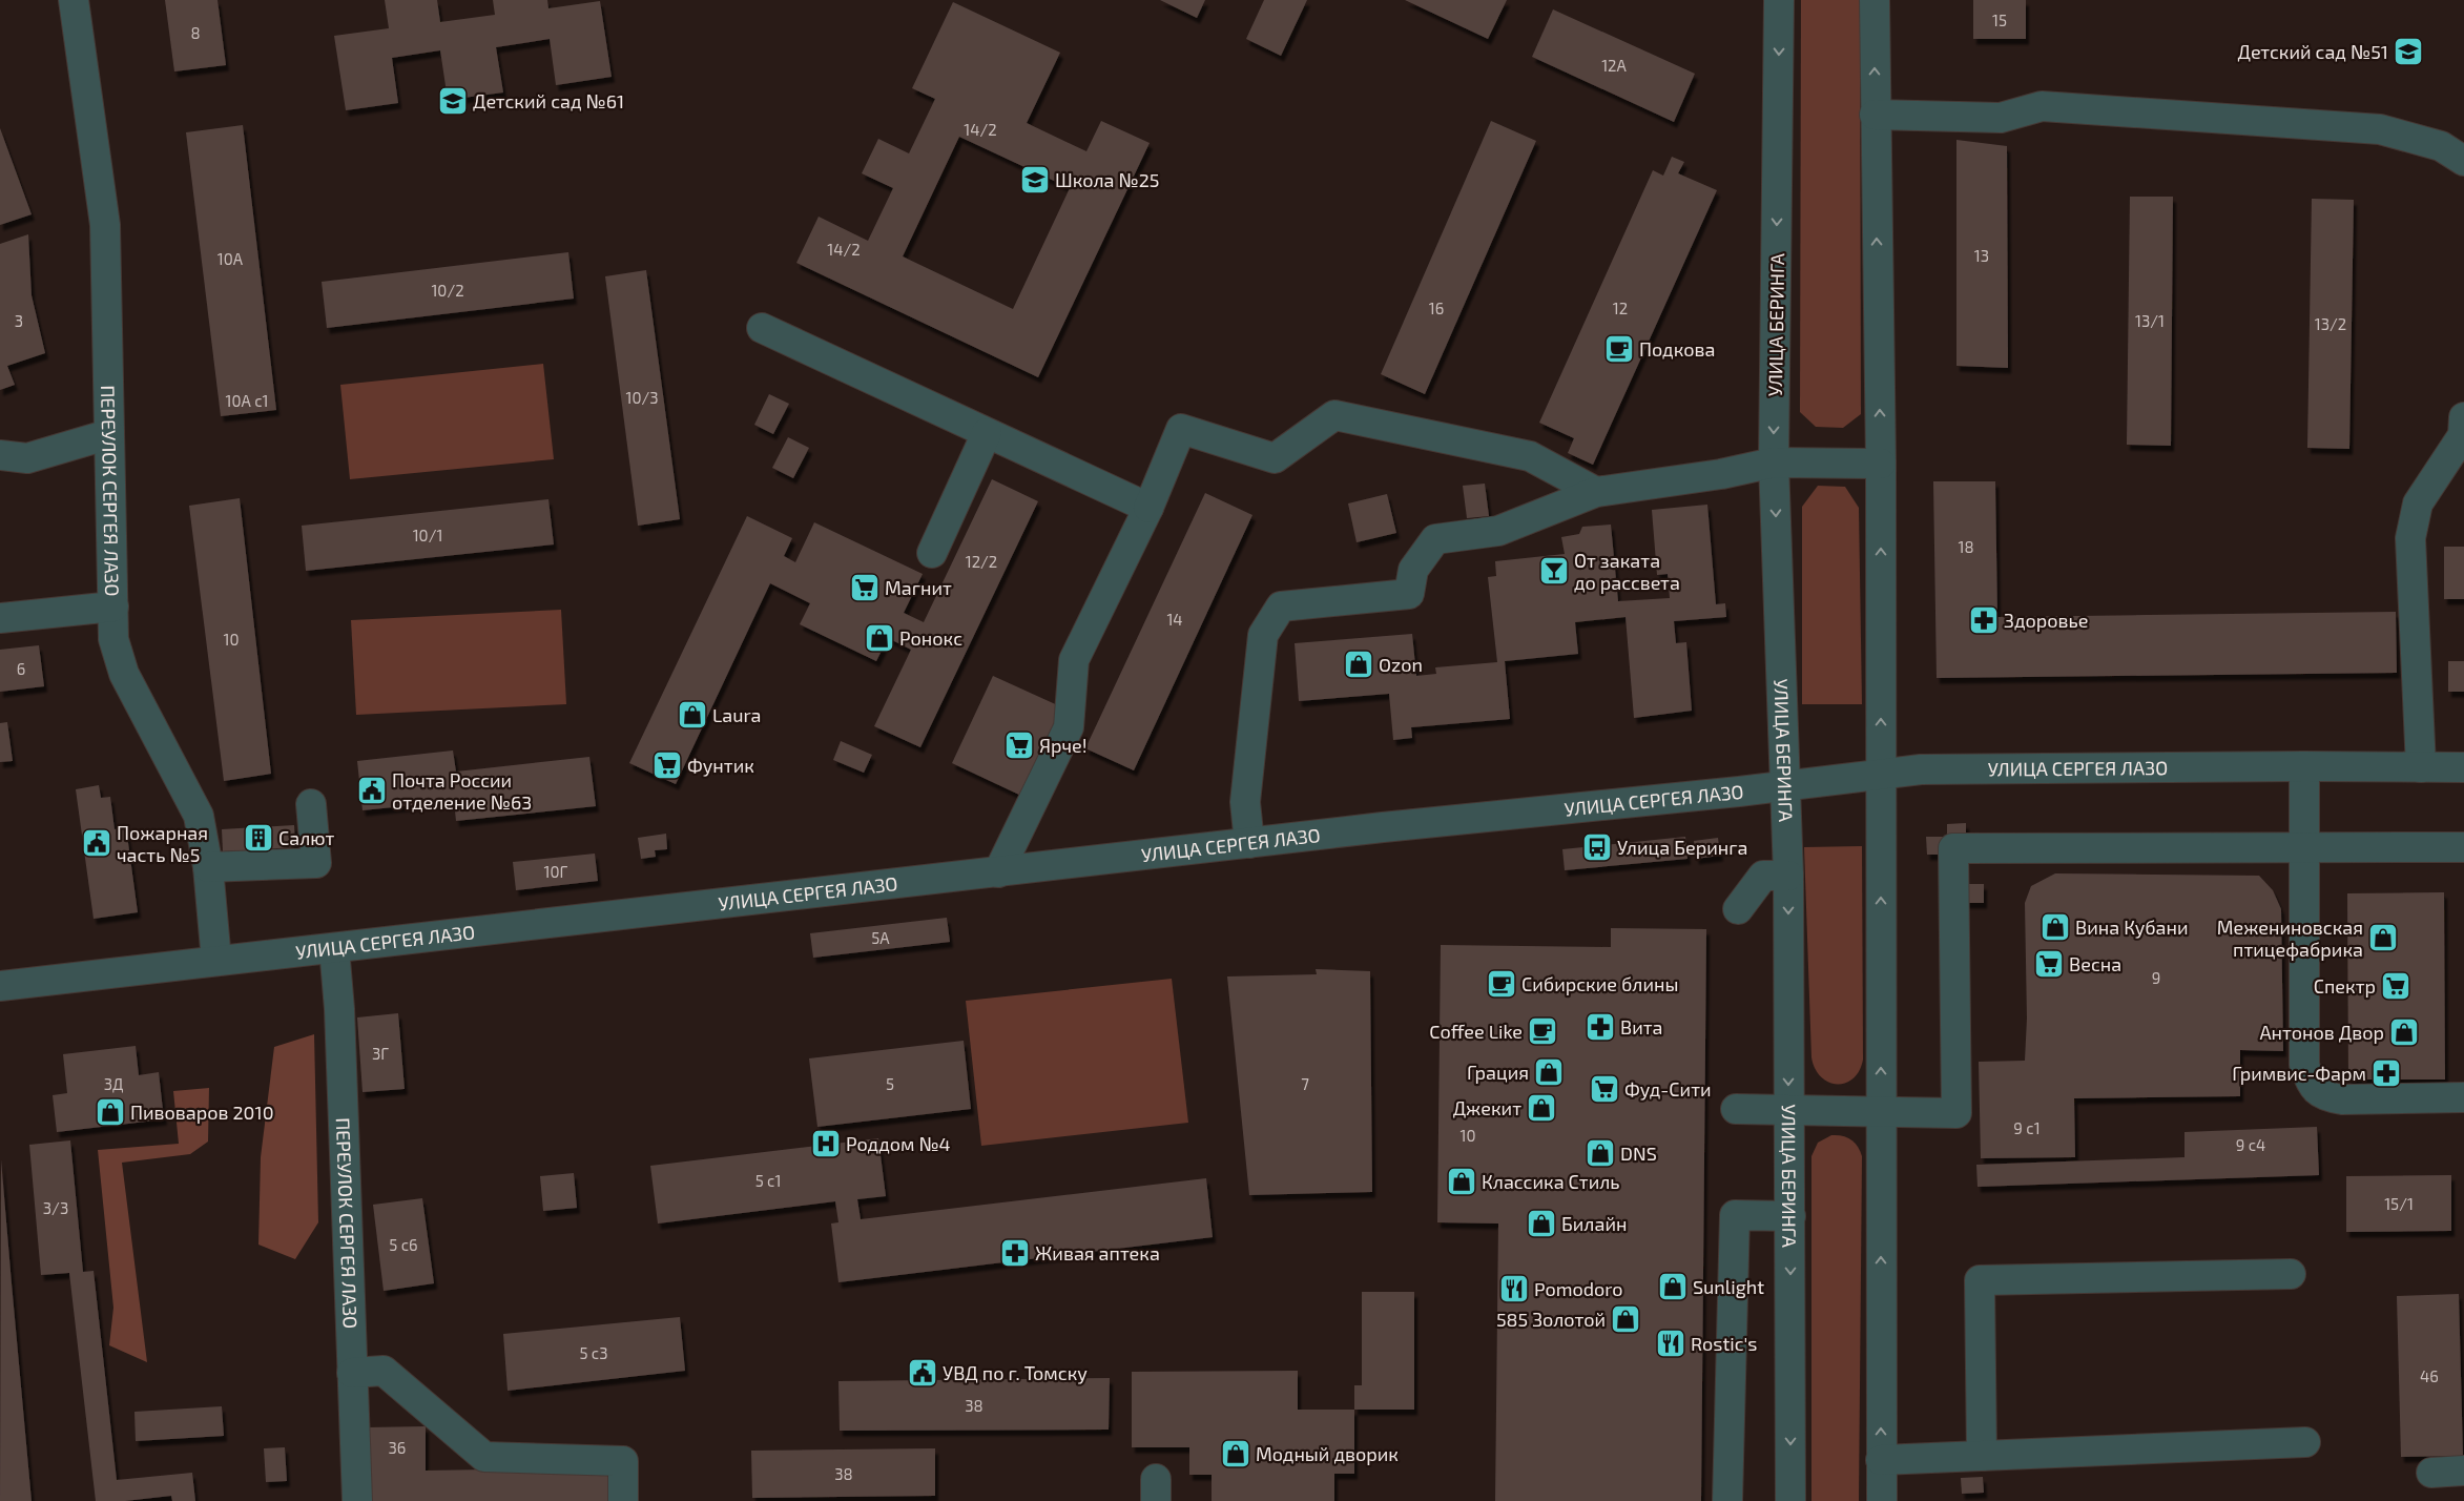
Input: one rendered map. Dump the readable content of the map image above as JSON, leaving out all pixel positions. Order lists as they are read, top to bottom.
{
  "streets": {
    "street": ["УЛИЦА БЕРИНГА", "ПЕРЕУЛОК СЕРГЕЯ ЛАЗО", "УЛИЦА СЕРГЕЯ ЛАЗО"]
  },
  "crossings": [
    ["УЛИЦА БЕРИНГА", "УЛИЦА СЕРГЕЯ ЛАЗО"],
    ["ПЕРЕУЛОК СЕРГЕЯ ЛАЗО", "УЛИЦА СЕРГЕЯ ЛАЗО"]
  ],
  "places": {
    "school or university": ["Детский сад №51", "Детский сад №61", "Школа №25"],
    "cafe": ["Подкова", "Сибирские блины", "Coffee Like"],
    "bar": ["От заката до рассвета"],
    "supermarket": [
      "Магнит",
      "Ярче!",
      "Фунтик",
      "Весна",
      "Спектр",
      "Фуд-Сити"
    ],
    "pharmacy": [
      "Здоровье",
      "Вита",
      "Гримвис-Фарм",
      "Живая аптека"
    ],
    "shop": [
      "Ронокс",
      "Ozon",
      "Laura",
      "Вина Кубани",
      "Межениновская птицефабрика",
      "Антонов Двор",
      "Грация",
      "Джекит",
      "Пивоваров 2010",
      "DNS",
      "Классика Стиль",
      "Билайн",
      "Sunlight",
      "585 Золотой",
      "Модный дворик"
    ],
    "public building": ["Почта России отделение №63", "Пожарная часть №5", "УВД по г. Томску"],
    "building": ["Салют"],
    "bus stop": ["Улица Беринга"],
    "hospital": ["Роддом №4"],
    "restaurant": ["Pomodoro", "Rostic's"]
  },
  "house_numbers": [
    "15",
    "8",
    "12А",
    "14/2",
    "14/2",
    "13",
    "10А",
    "10/2",
    "16",
    "12",
    "3",
    "13/1",
    "13/2",
    "10/3",
    "10А с1",
    "10/1",
    "18",
    "12/2",
    "14",
    "10",
    "6",
    "10Г",
    "5А",
    "9",
    "3Г",
    "3Д",
    "5",
    "7",
    "9 с1",
    "10",
    "9 с4",
    "5 с1",
    "15/1",
    "3/3",
    "5 с6",
    "5 с3",
    "46",
    "38",
    "36",
    "38"
  ]
}
